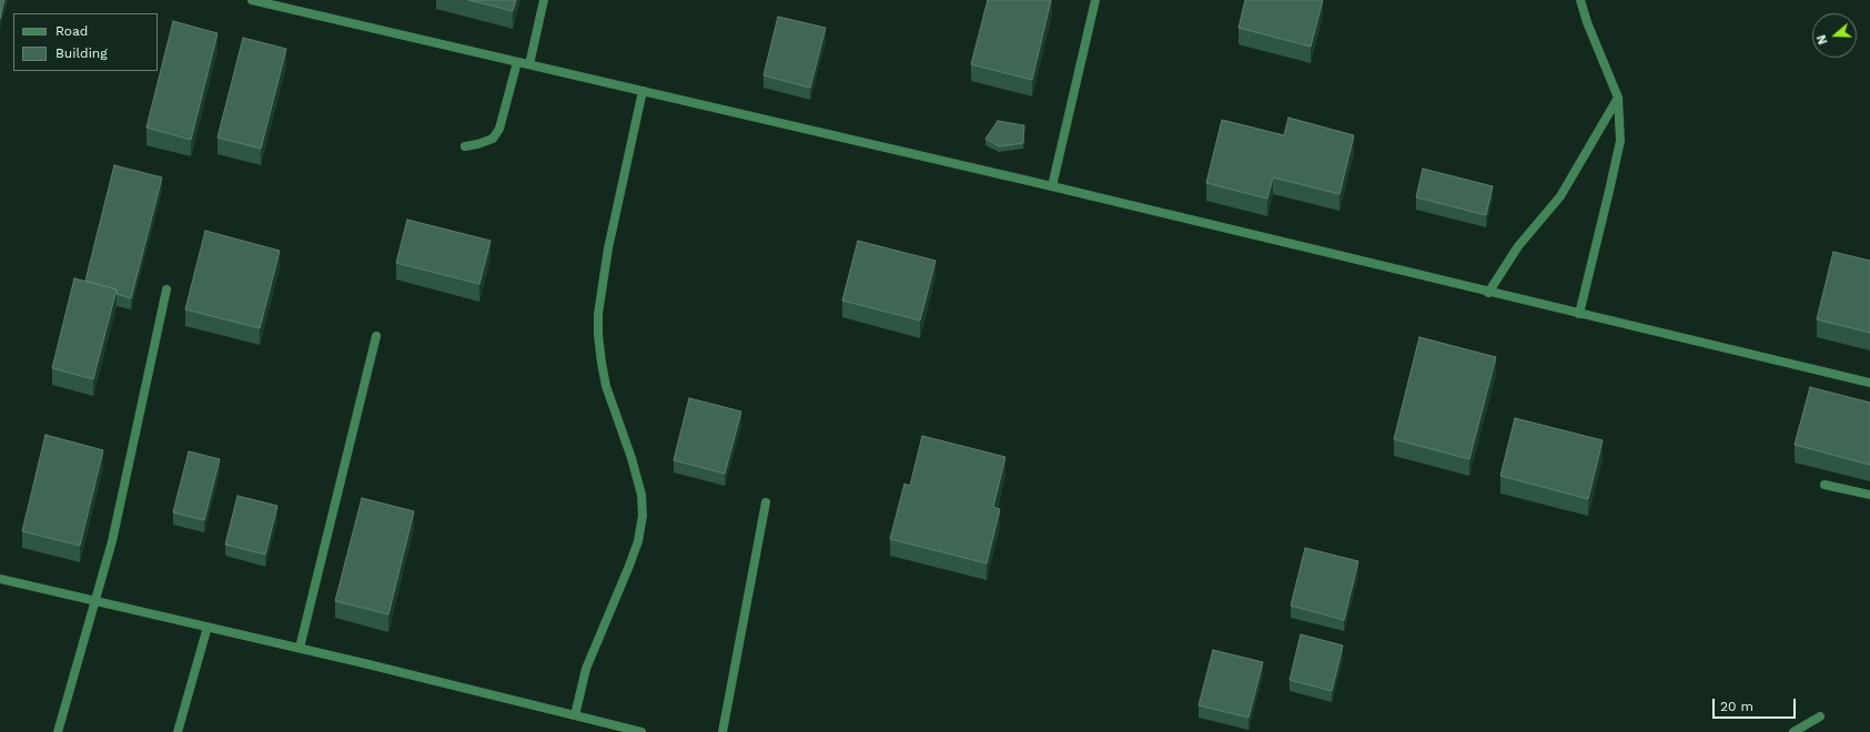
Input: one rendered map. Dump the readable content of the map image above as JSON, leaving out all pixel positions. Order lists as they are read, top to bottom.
{
  "legend": ["Road", "Building"],
  "scale_bar": "20 m",
  "north": "left"
}
